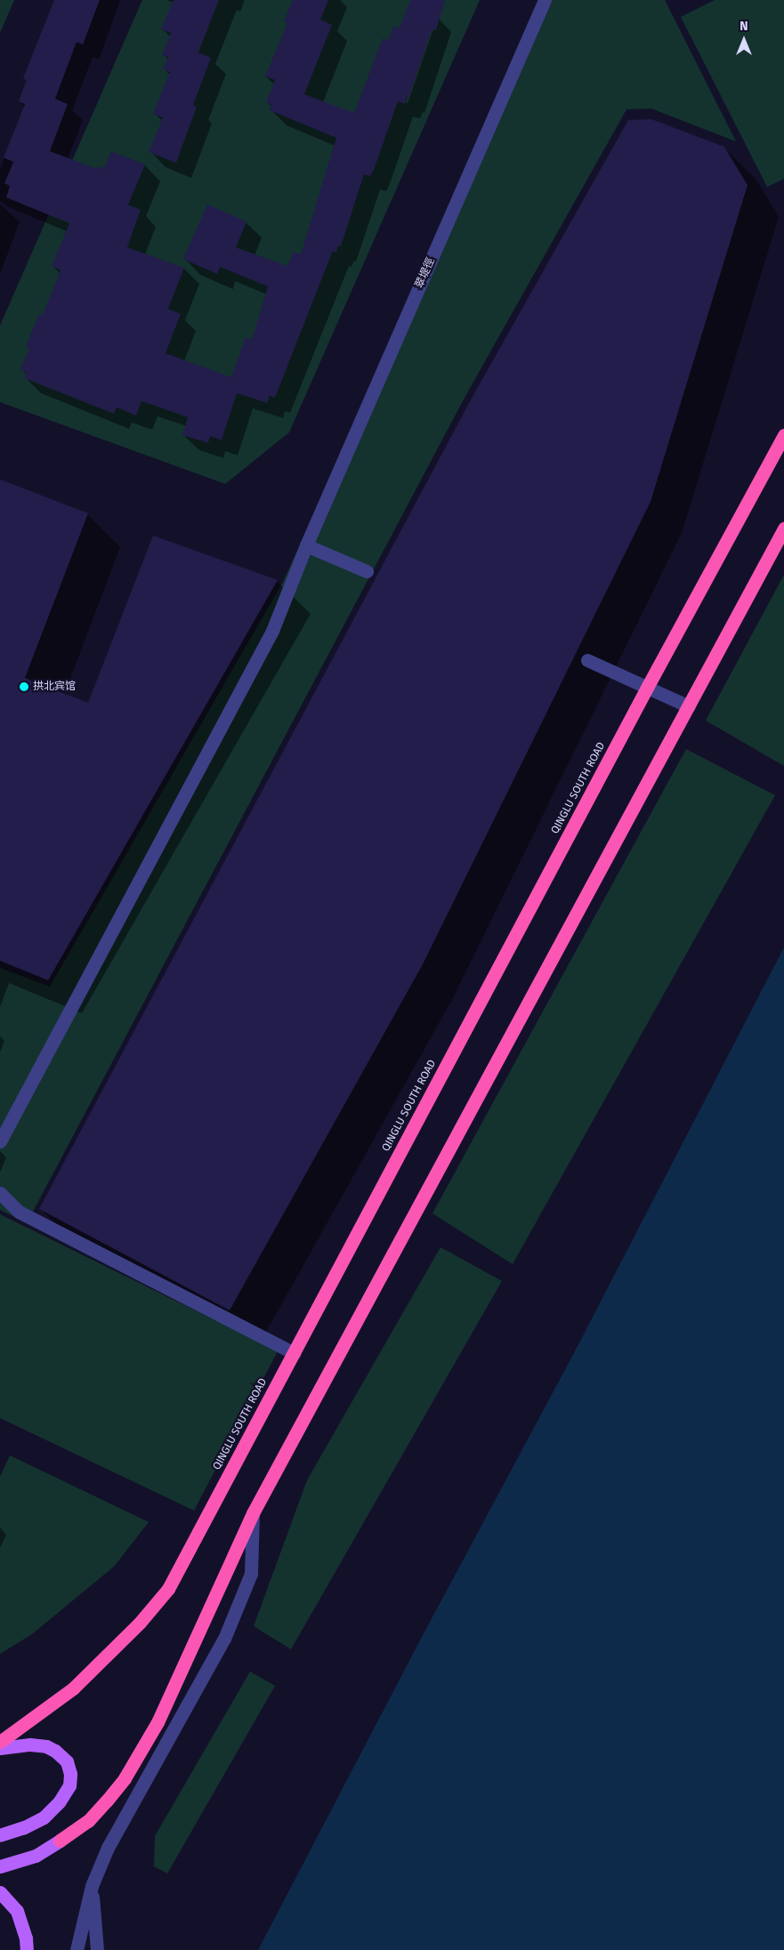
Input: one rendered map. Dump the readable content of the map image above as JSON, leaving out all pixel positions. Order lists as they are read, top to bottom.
{
  "streets": {
    "highway": ["QINGLU SOUTH ROAD"],
    "lane": ["翠堤徑"]
  },
  "places": ["拱北宾馆"],
  "north": "top"
}
